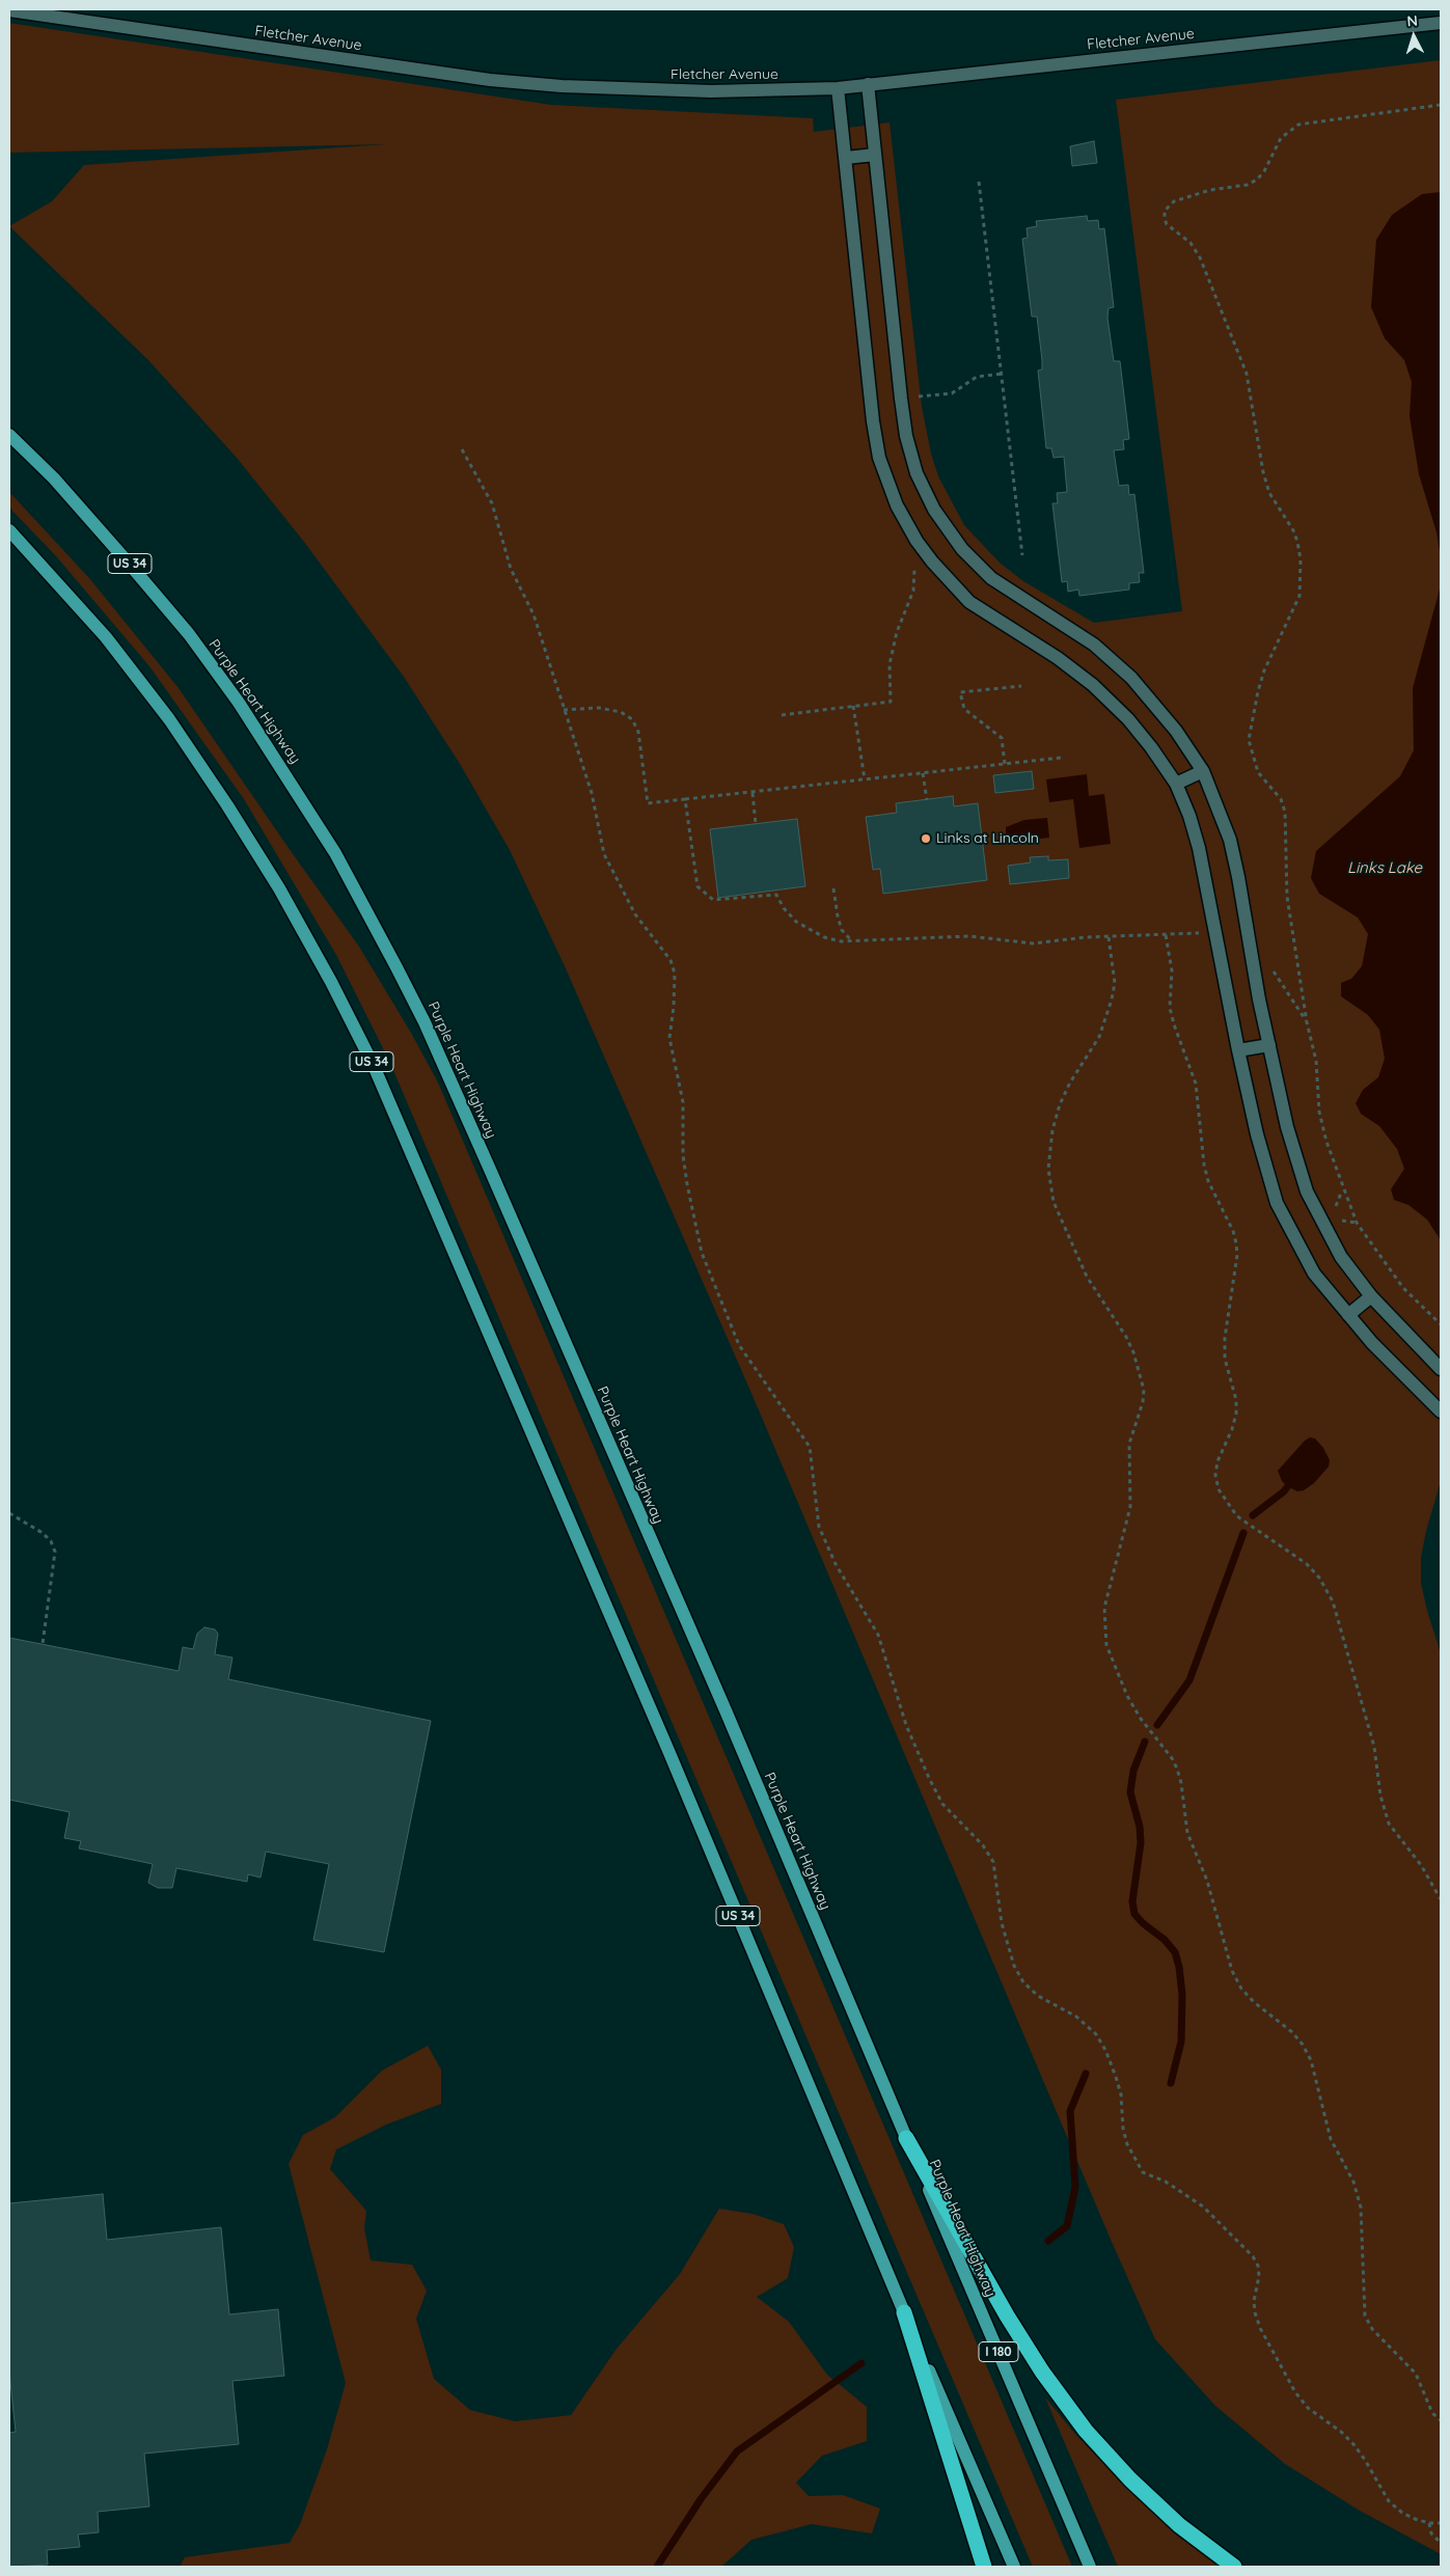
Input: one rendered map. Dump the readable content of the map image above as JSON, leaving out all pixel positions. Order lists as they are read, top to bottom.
{
  "streets": {
    "main road": ["US 34", "Purple Heart Highway", "I 180"],
    "street": ["Fletcher Avenue"]
  },
  "water": ["Links Lake"],
  "places": ["Links at Lincoln"],
  "north": "top"
}
